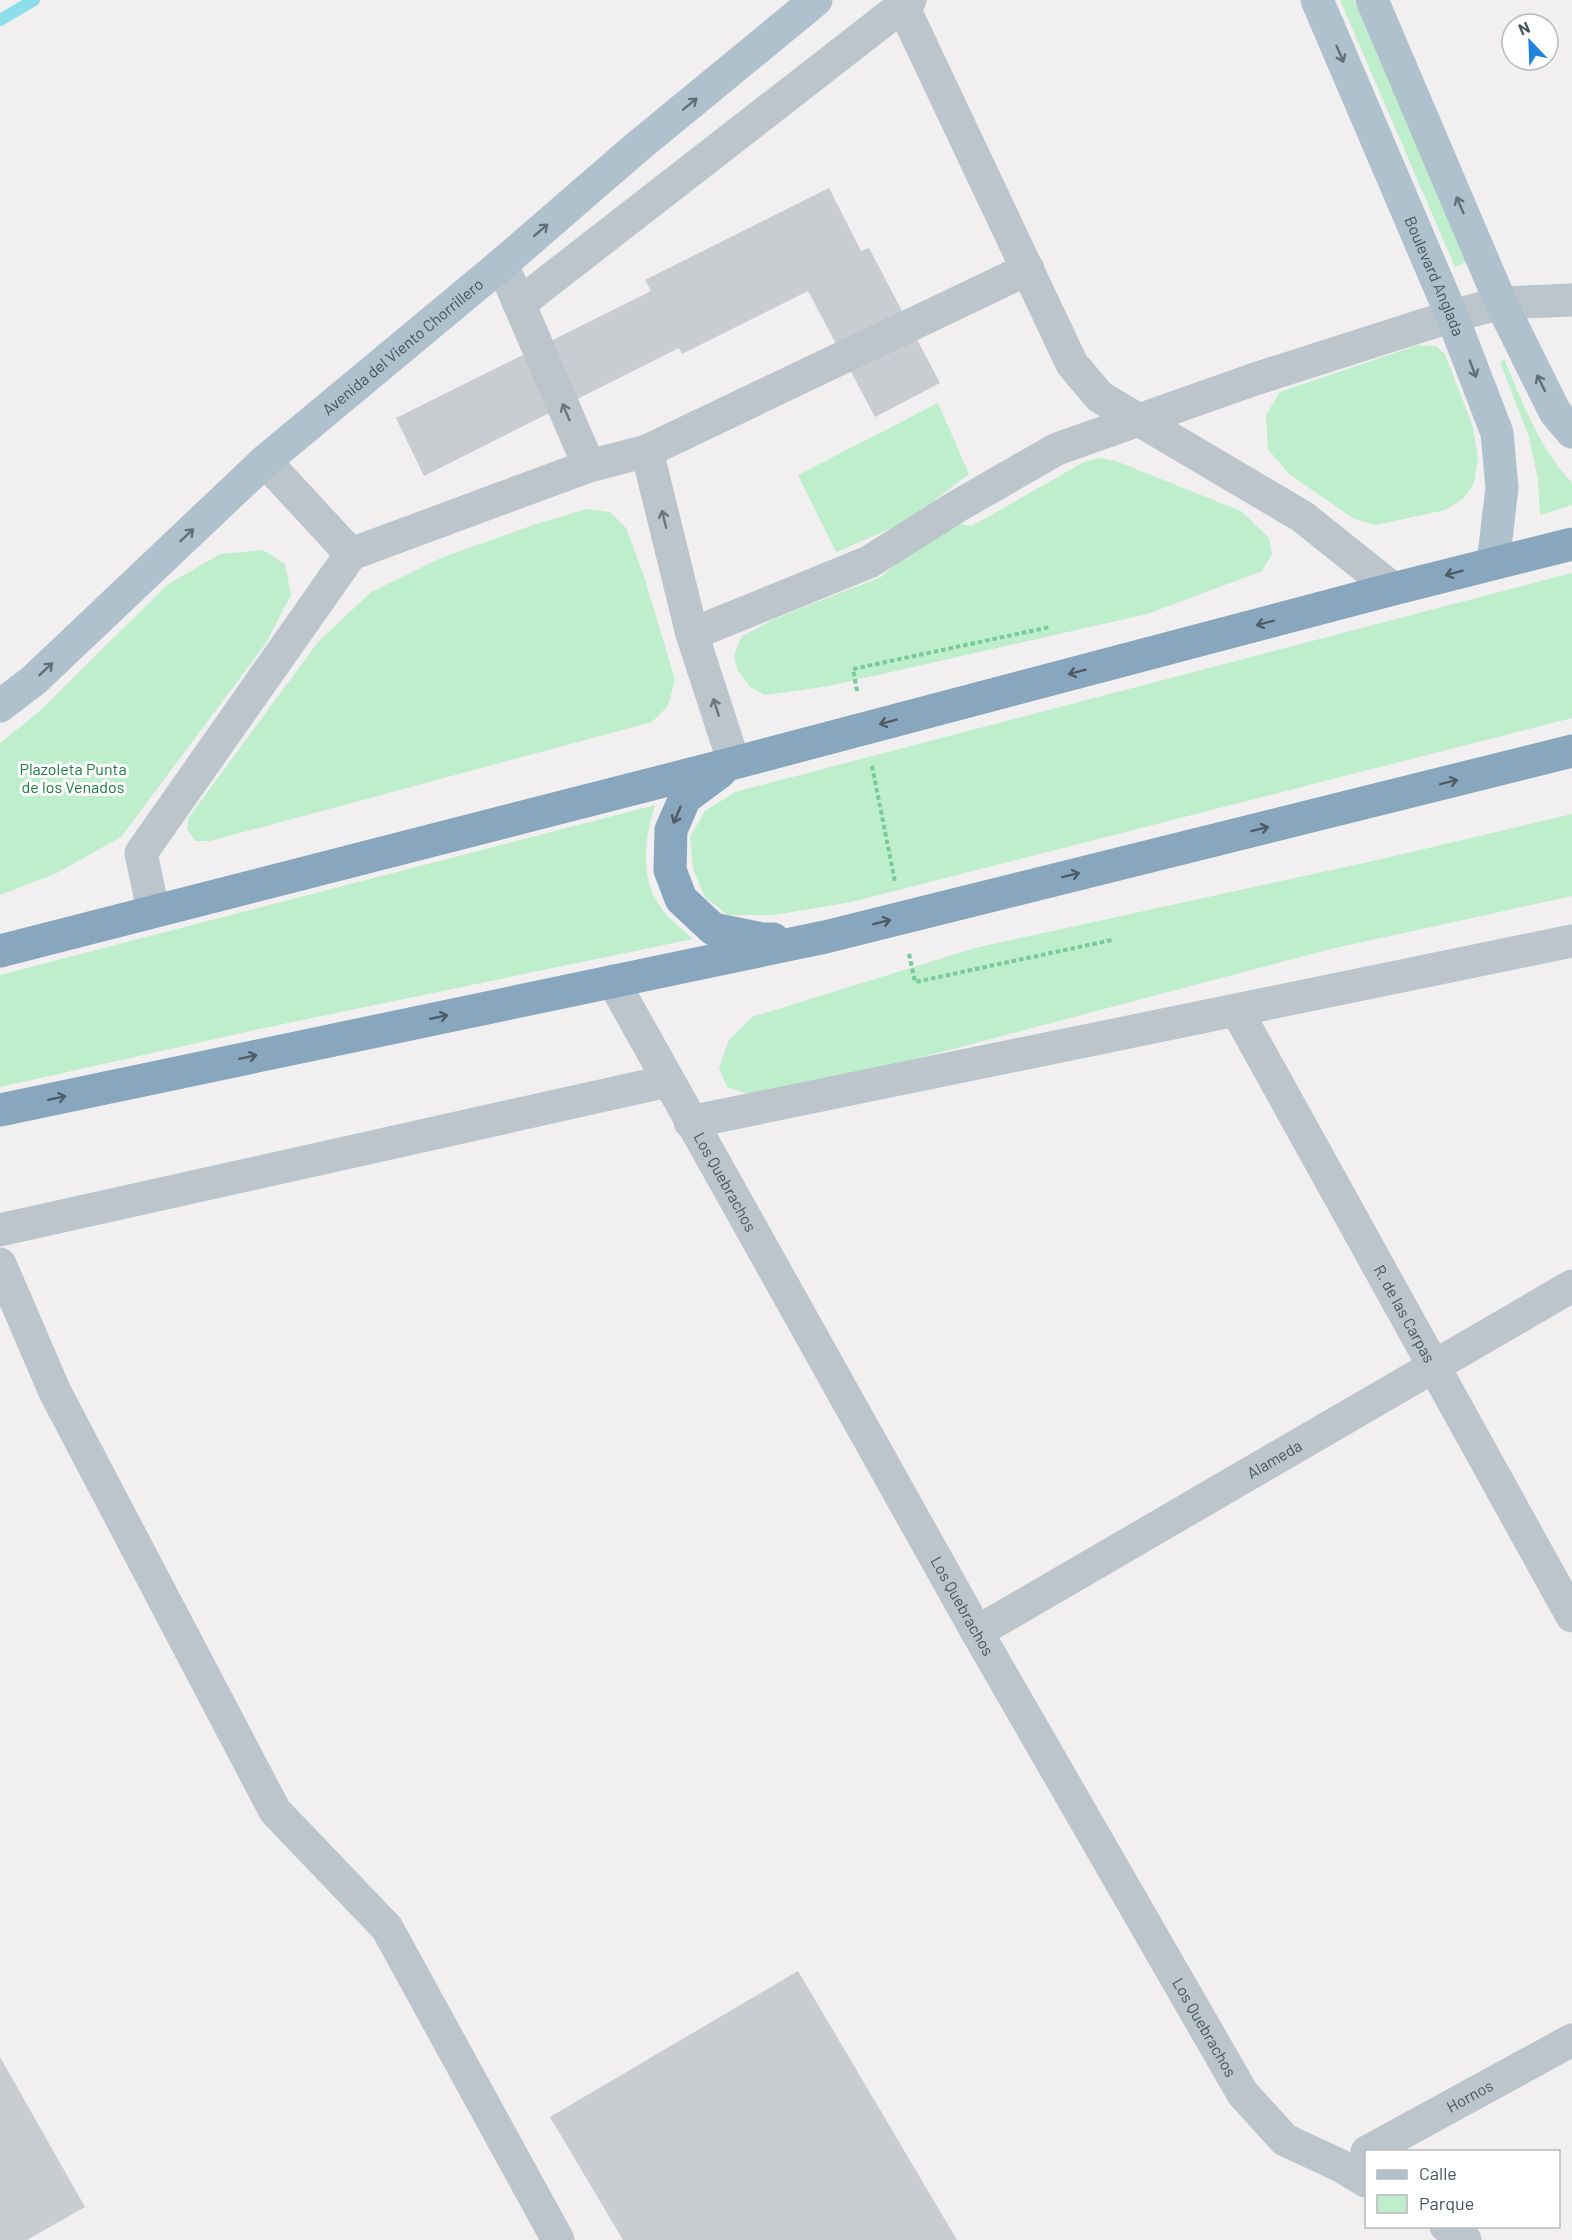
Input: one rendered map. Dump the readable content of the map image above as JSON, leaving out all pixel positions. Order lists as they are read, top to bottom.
{
  "streets": {
    "main road": ["Boulevard Anglada", "Avenida del Viento Chorrillero"],
    "street": [
      "Los Quebrachos",
      "R. de las Carpas",
      "Alameda",
      "Hornos"
    ]
  },
  "crossings": [
    ["Los Quebrachos", "Alameda"],
    ["R. de las Carpas", "Alameda"]
  ],
  "one_way": ["Avenida del Viento Chorrillero"],
  "parks": ["Plazoleta Punta de los Venados"],
  "legend": ["Calle", "Parque"],
  "north": "top left"
}
